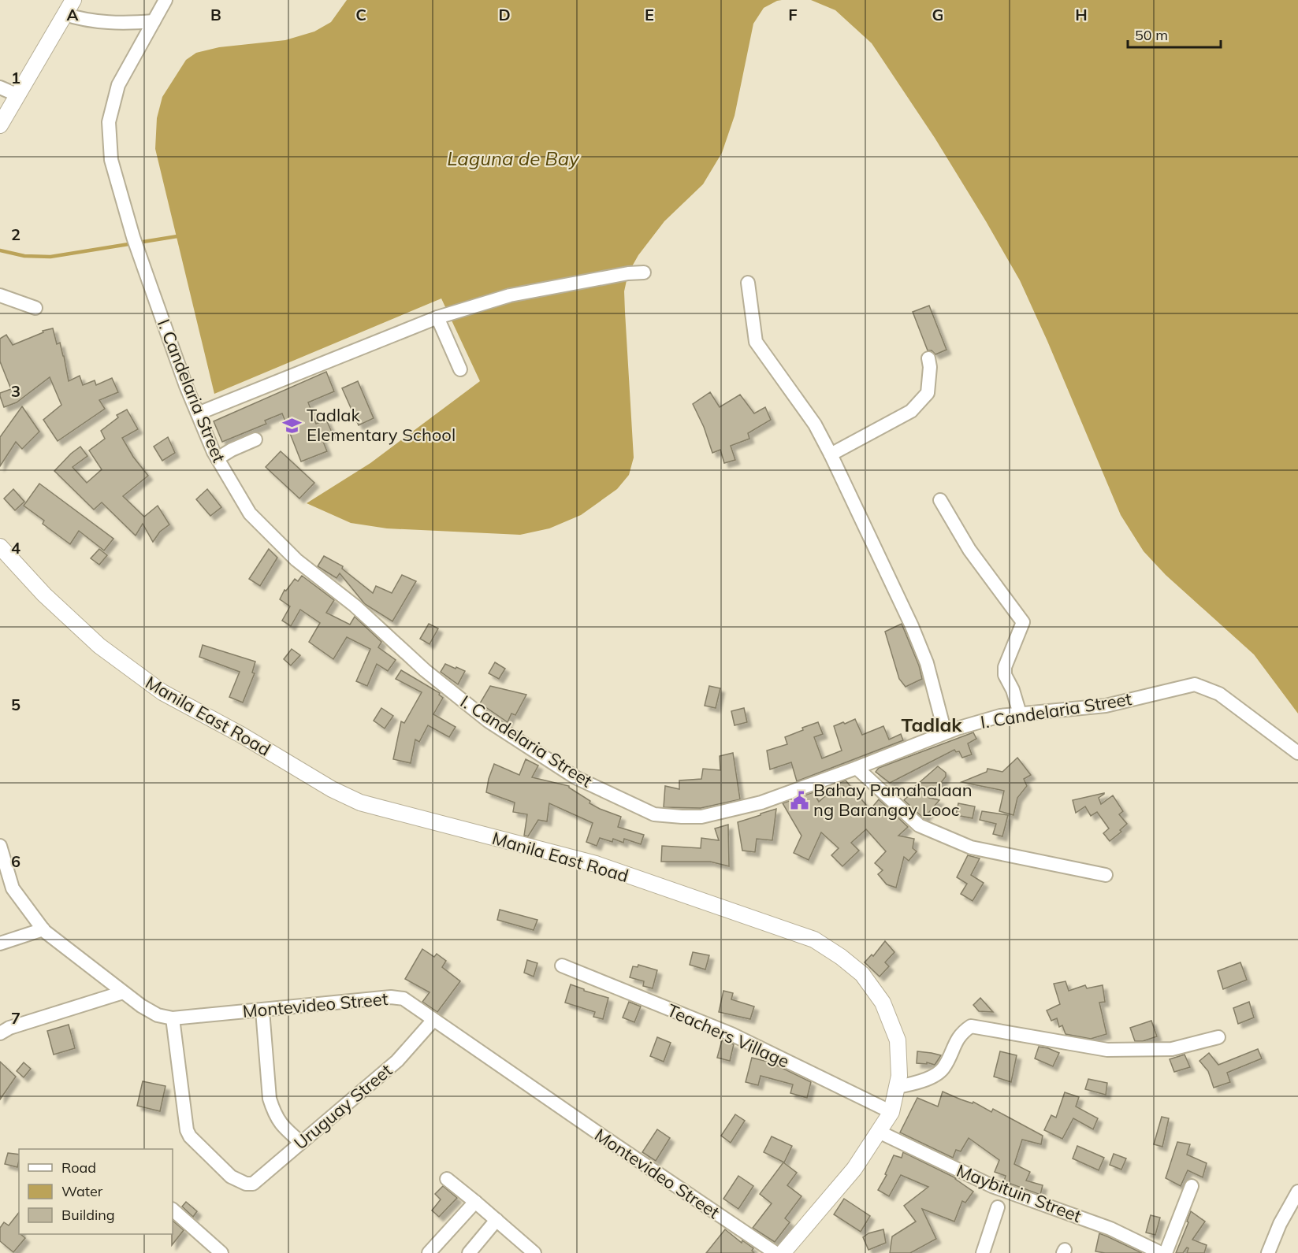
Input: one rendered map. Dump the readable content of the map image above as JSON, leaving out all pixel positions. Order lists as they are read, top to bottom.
{
  "streets": {
    "main road": ["Manila East Road"],
    "street": [
      "I. Candelaria Street",
      "Montevideo Street",
      "Teachers Village",
      "Uruguay Street",
      "Maybituin Street"
    ]
  },
  "crossings": [
    ["Manila East Road", "Teachers Village"],
    ["Manila East Road", "Maybituin Street"],
    ["Montevideo Street", "Uruguay Street"]
  ],
  "districts": ["Tadlak"],
  "water": ["Laguna de Bay"],
  "places": {
    "school or university": ["Tadlak Elementary School"],
    "public building": ["Bahay Pamahalaan ng Barangay Looc"]
  },
  "legend": ["Road", "Water", "Building"],
  "scale_bar": "50 m",
  "grid": {
    "columns": [
      "A",
      "B",
      "C",
      "D",
      "E",
      "F",
      "G",
      "H"
    ],
    "rows": [
      "1",
      "2",
      "3",
      "4",
      "5",
      "6",
      "7"
    ]
  }
}
